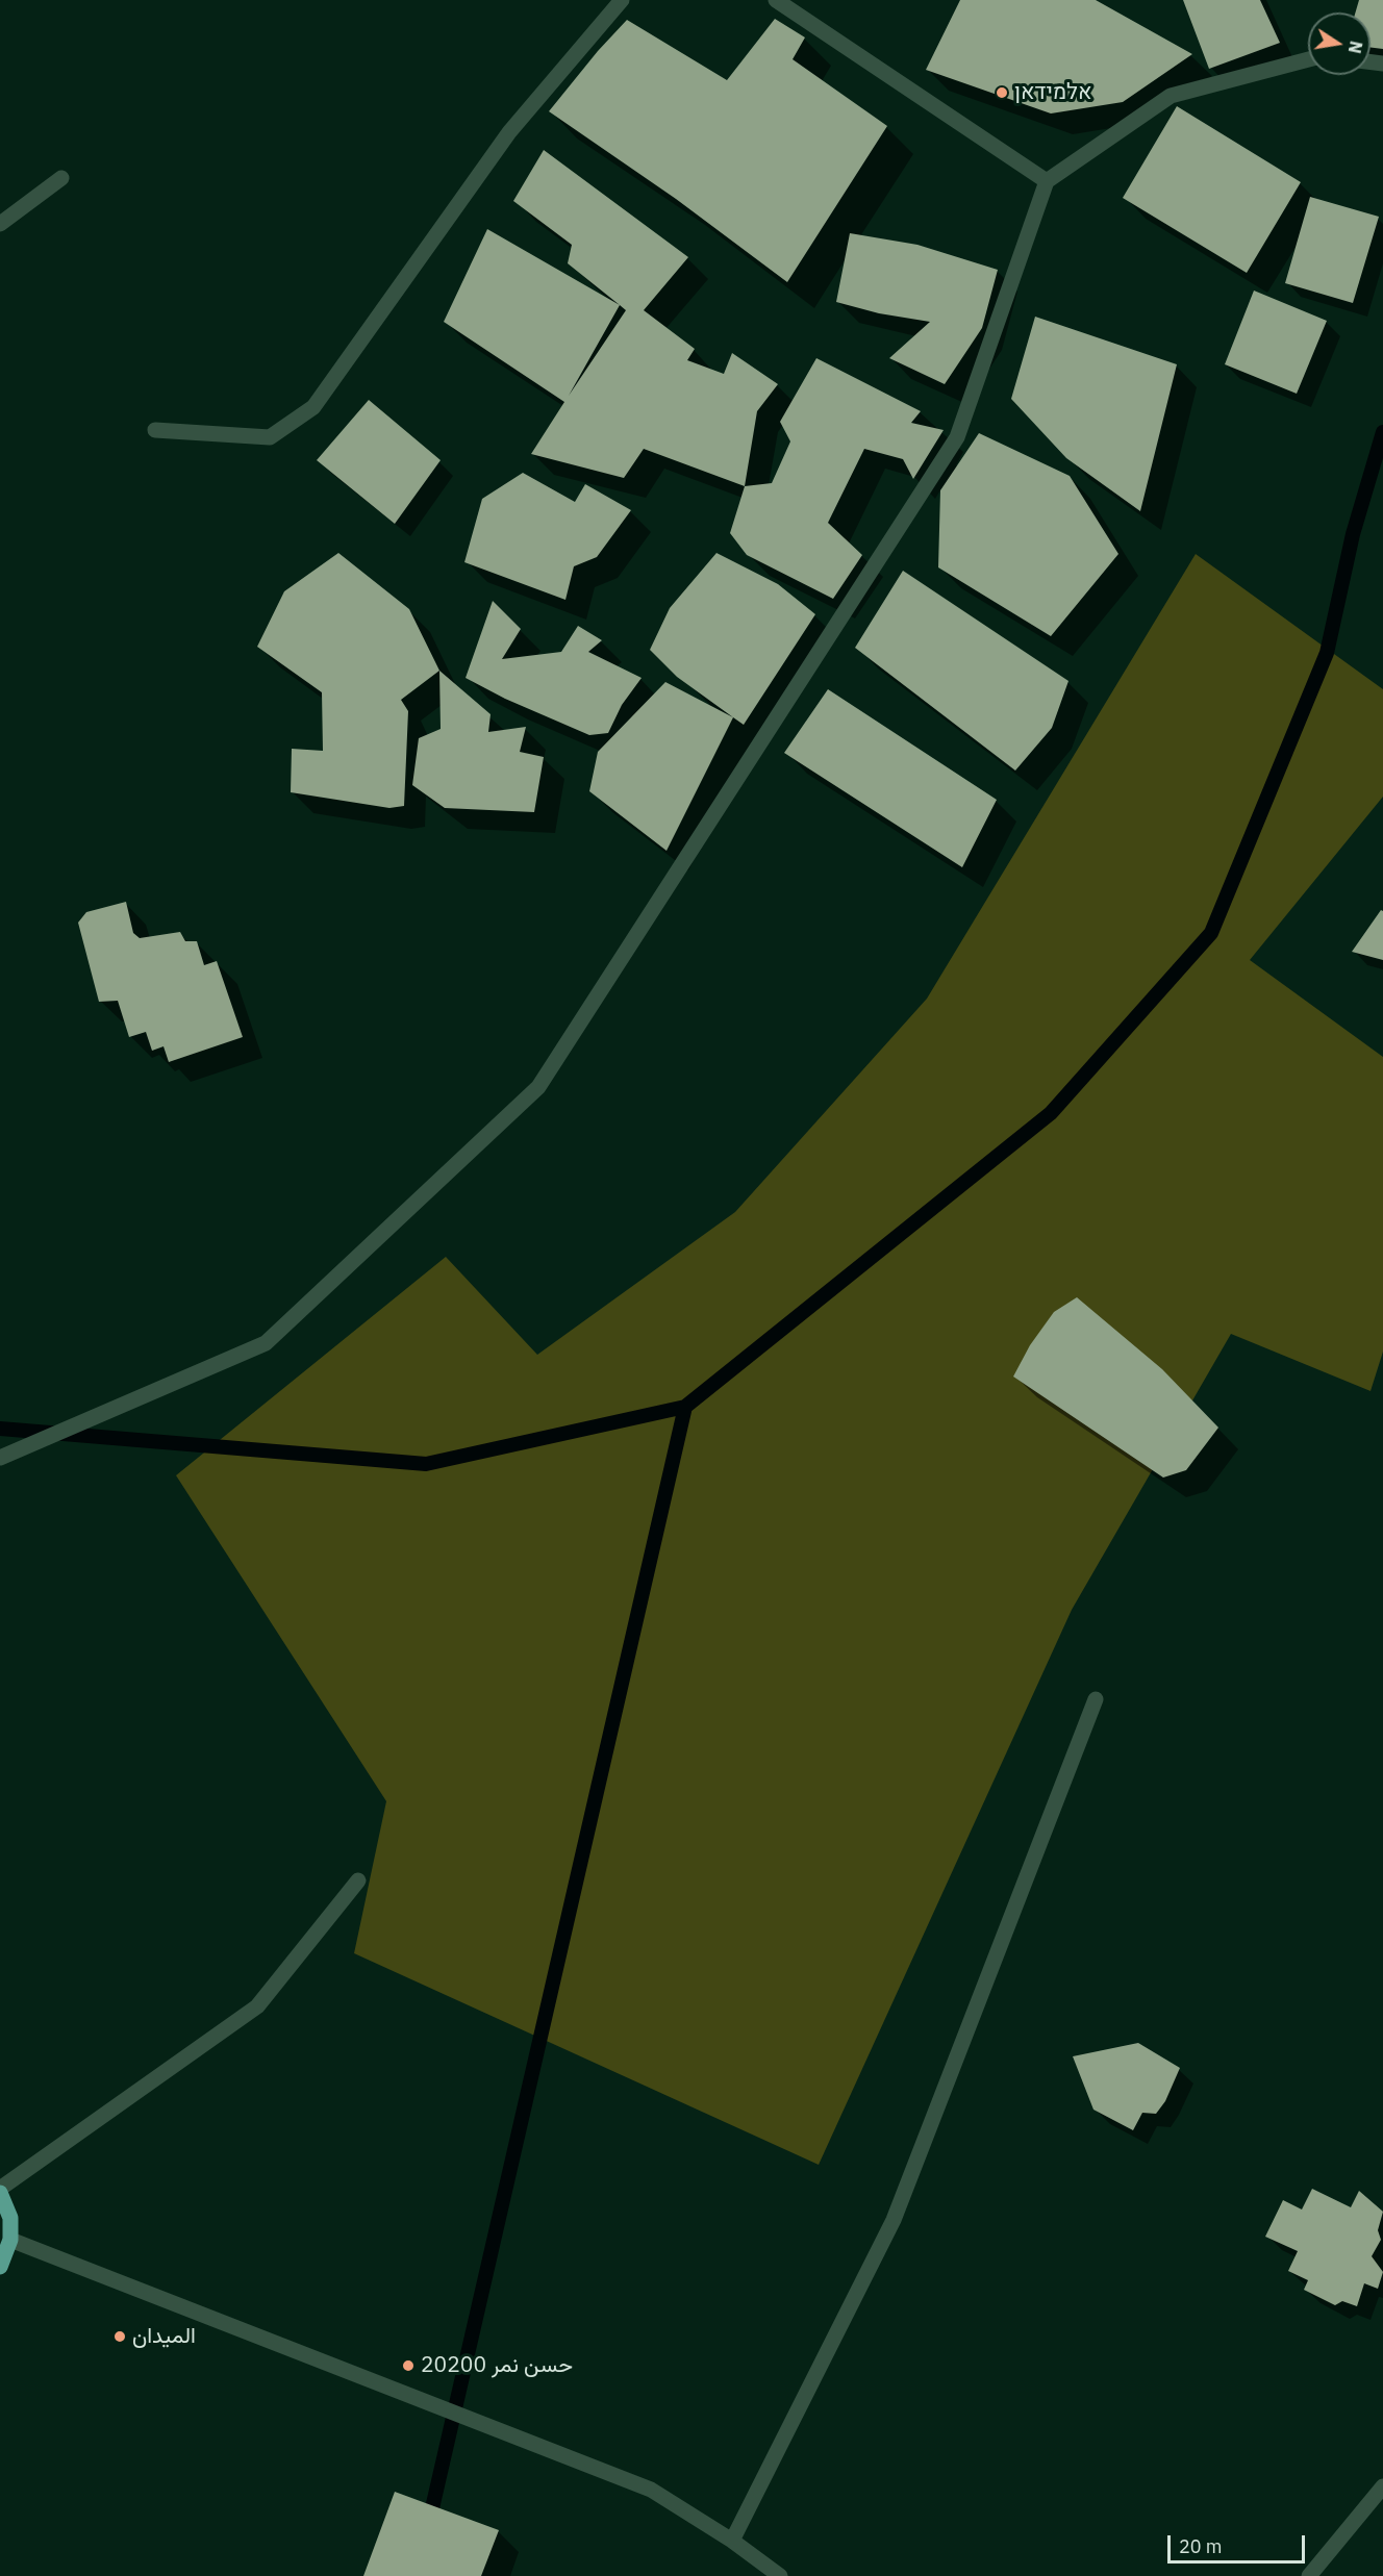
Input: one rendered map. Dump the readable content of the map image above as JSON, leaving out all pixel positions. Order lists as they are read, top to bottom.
{
  "places": ["אלמידאן", "الميدان", "حسن نمر 20200"],
  "scale_bar": "20 m",
  "north": "right"
}
